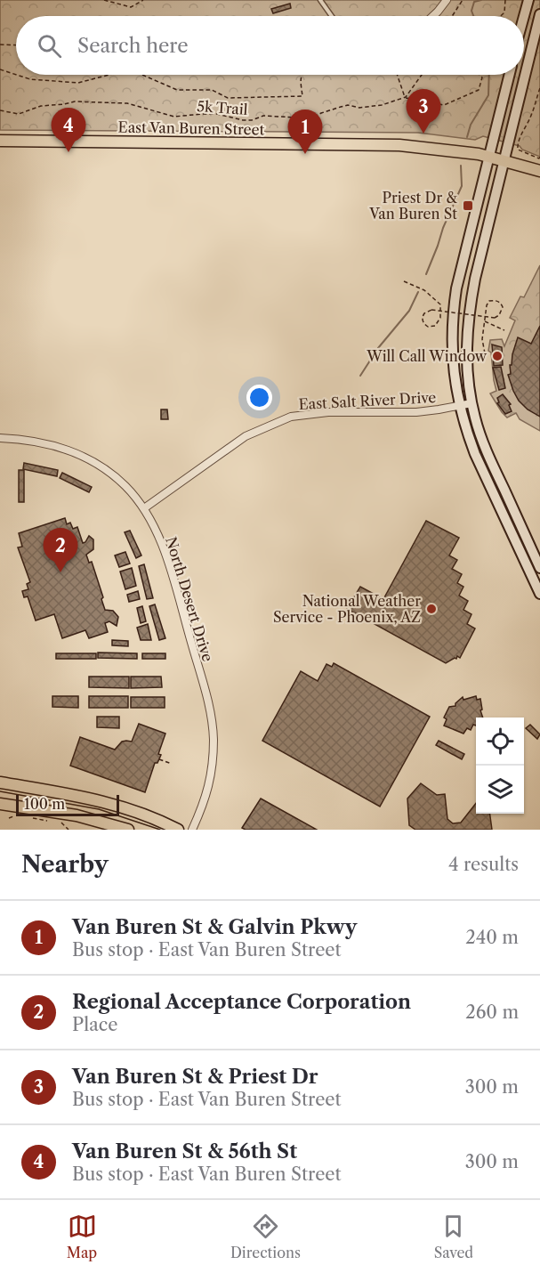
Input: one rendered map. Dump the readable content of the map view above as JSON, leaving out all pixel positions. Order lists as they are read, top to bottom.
{
  "streets": {
    "main road": ["East Van Buren Street"],
    "street": ["East Salt River Drive", "North Desert Drive"],
    "path": ["5k Trail"]
  },
  "crossings": [
    ["East Salt River Drive", "North Desert Drive"]
  ],
  "places": {
    "transit": ["Priest Dr & Van Buren St"],
    "other": ["Will Call Window", "National Weather Service - Phoenix, AZ"]
  },
  "scale_bar": "100 m",
  "page": {
    "search": "Search here",
    "pins": [
      "3",
      "4",
      "1",
      "2"
    ],
    "scale": "100 m",
    "heading": ["Nearby", "4 results"],
    "list": [
      {
        "mark": "1",
        "name": "Van Buren St & Galvin Pkwy",
        "note": "Bus stop · East Van Buren Street",
        "value": "240 m"
      },
      {
        "mark": "2",
        "name": "Regional Acceptance Corporation",
        "note": "Place",
        "value": "260 m"
      },
      {
        "mark": "3",
        "name": "Van Buren St & Priest Dr",
        "note": "Bus stop · East Van Buren Street",
        "value": "300 m"
      },
      {
        "mark": "4",
        "name": "Van Buren St & 56th St",
        "note": "Bus stop · East Van Buren Street",
        "value": "300 m"
      }
    ],
    "nav": ["Map", "Directions", "Saved"]
  }
}
